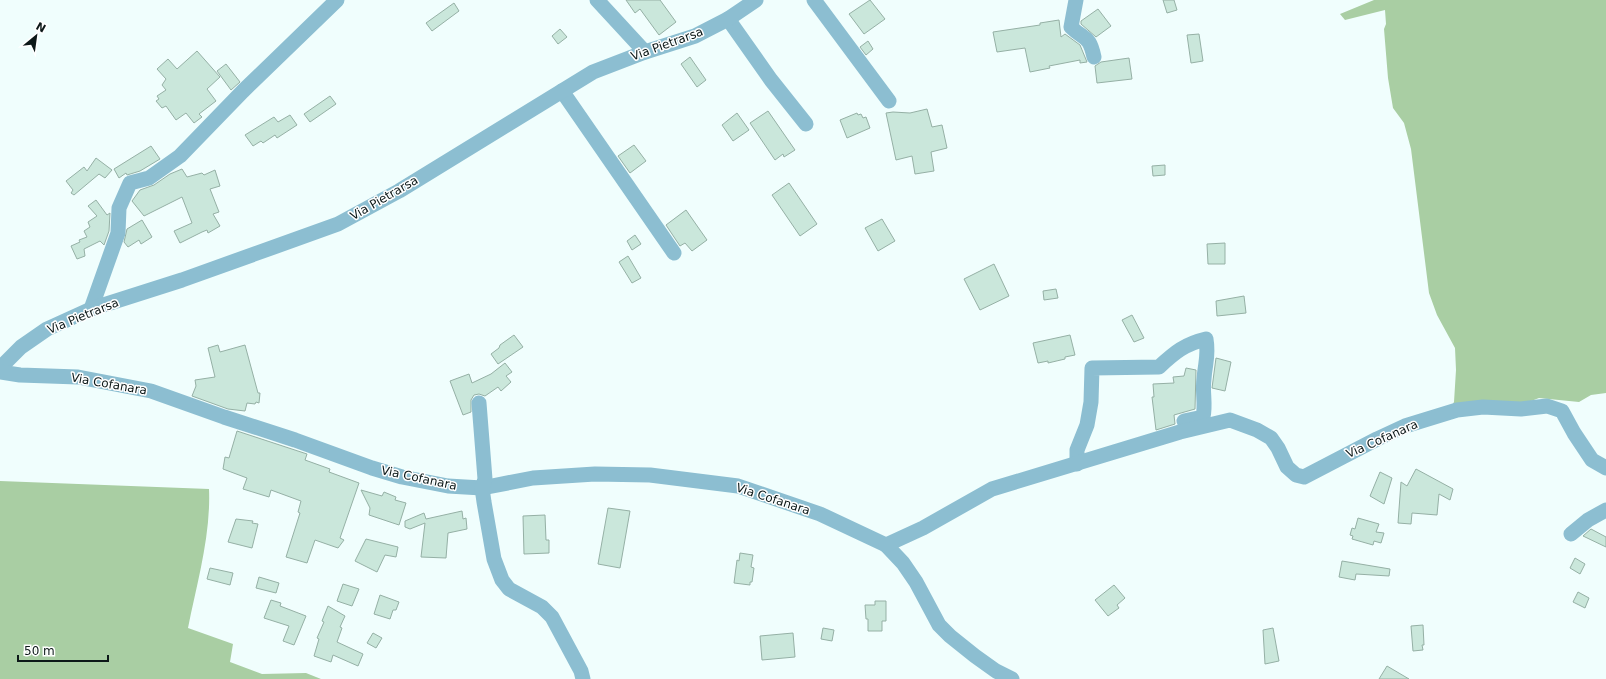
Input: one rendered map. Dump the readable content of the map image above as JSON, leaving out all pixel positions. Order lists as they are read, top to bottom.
{
  "streets": {
    "street": ["Via Pietrarsa", "Via Cofanara"]
  },
  "scale_bar": "50 m",
  "north": "top right"
}
